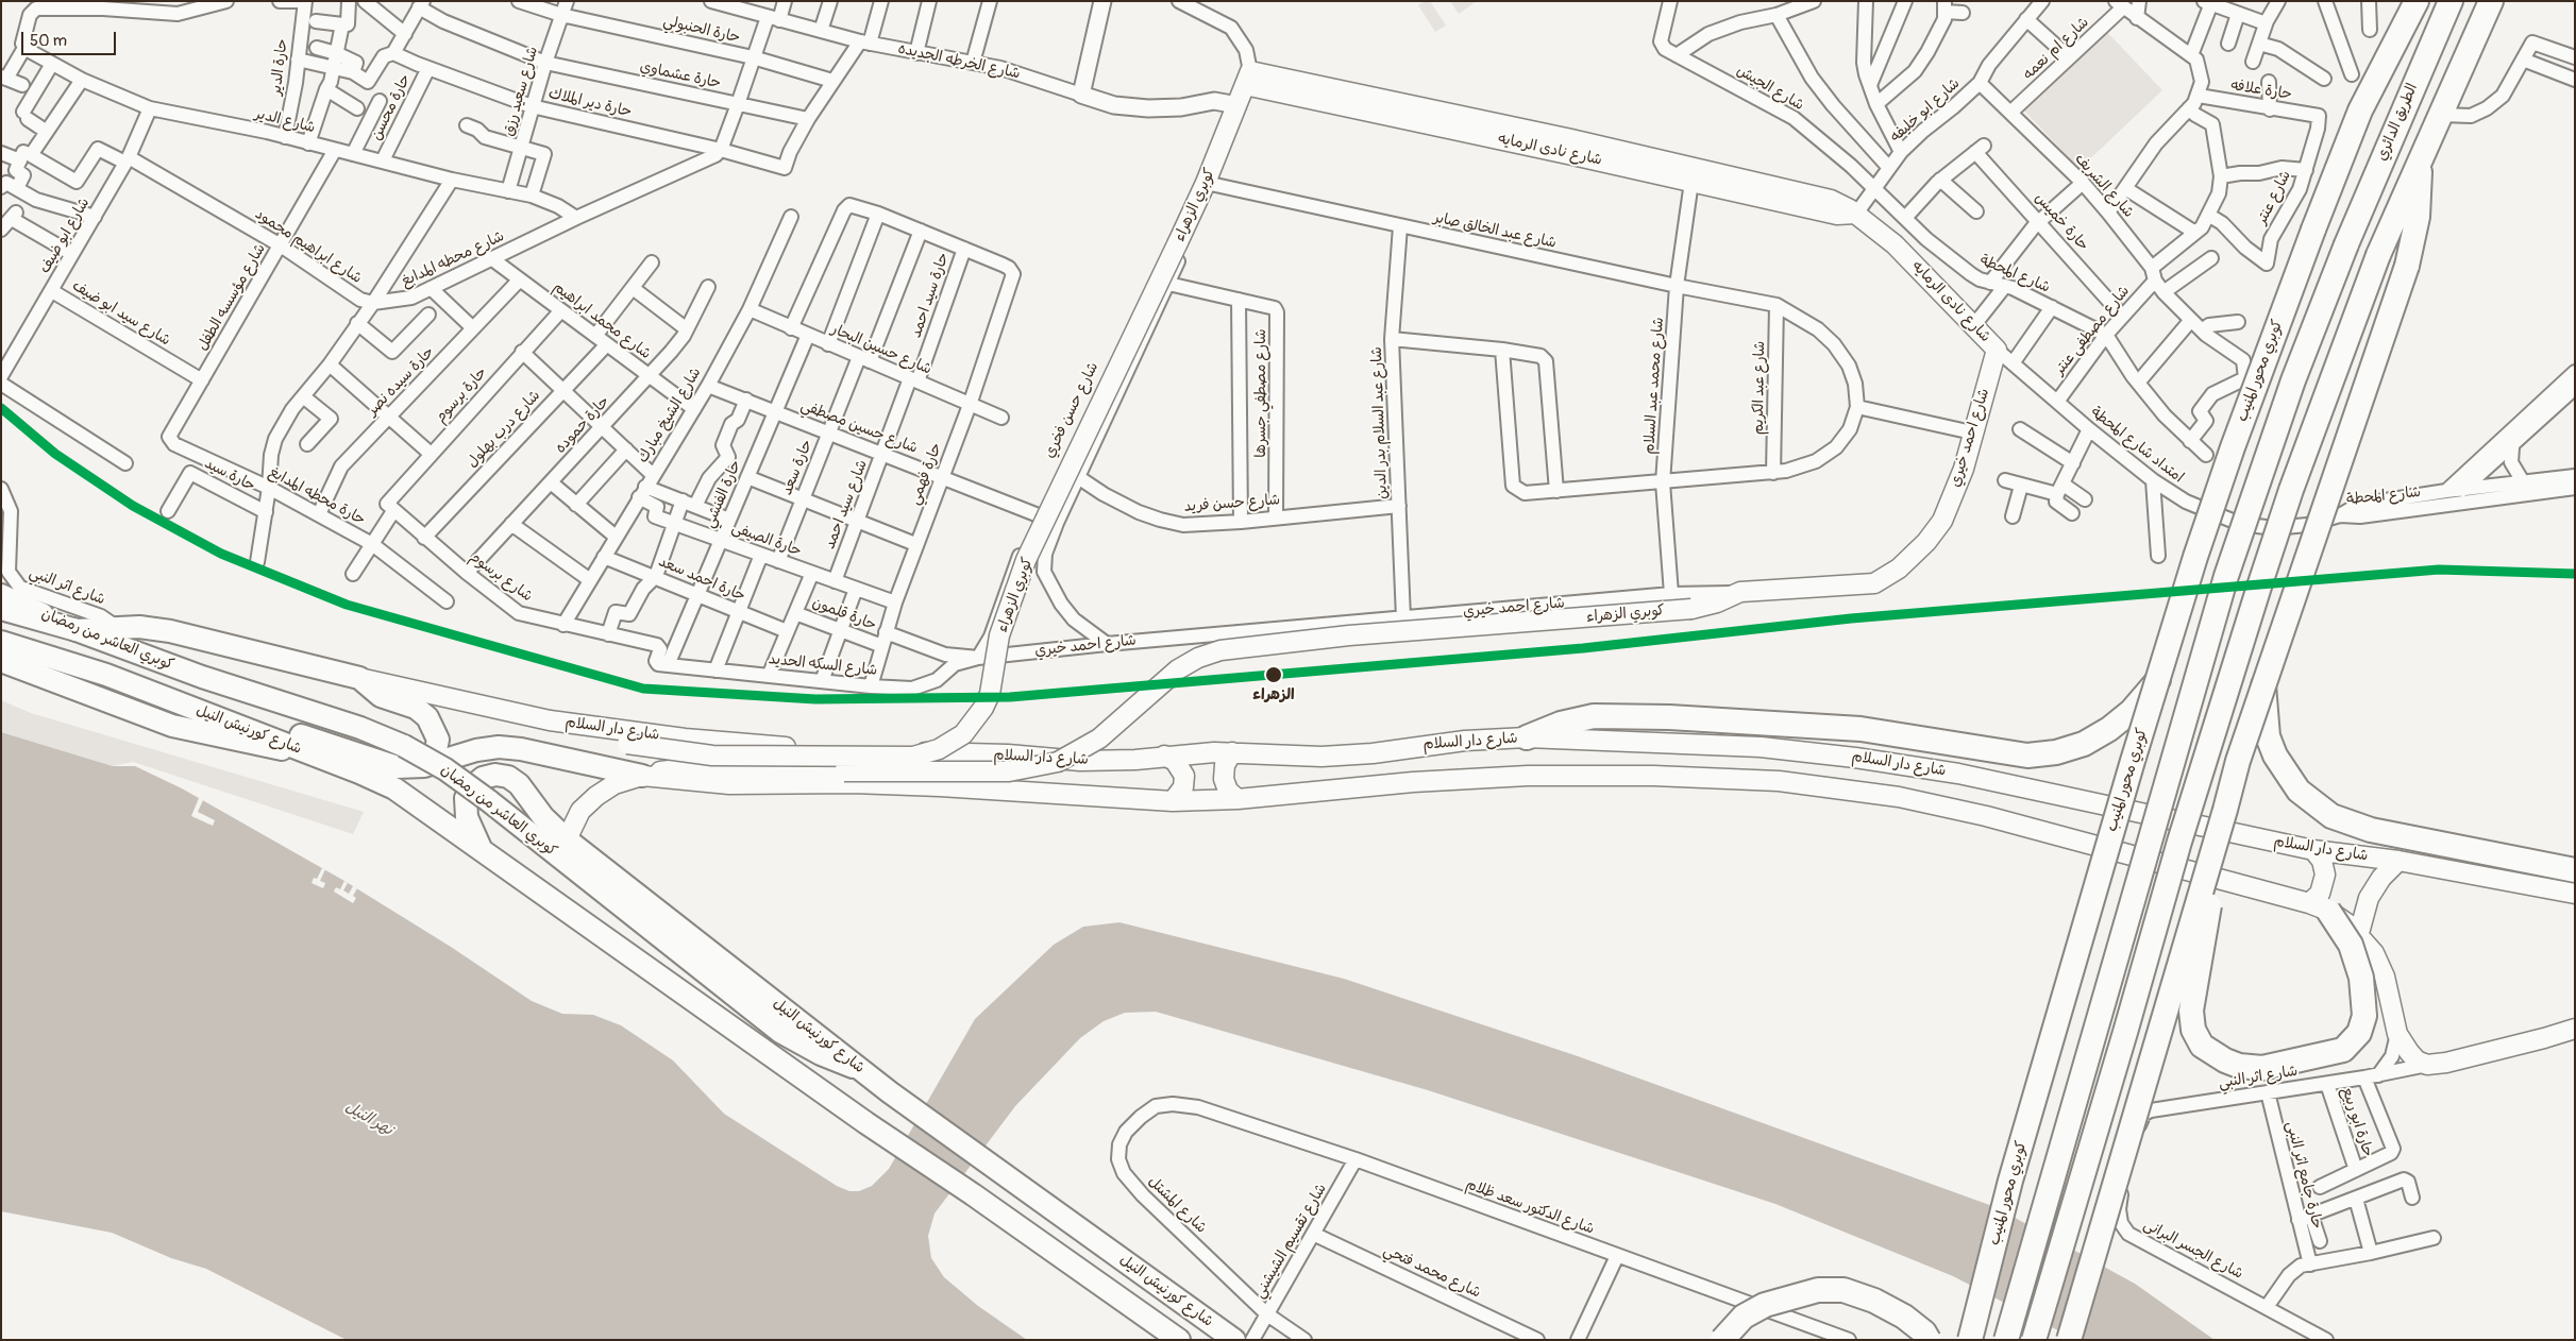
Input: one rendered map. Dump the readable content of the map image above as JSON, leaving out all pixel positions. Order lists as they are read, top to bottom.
{
  "streets": {
    "highway": ["الطريق الدائري", "كوبري محور المنيب"],
    "main road": [
      "شارع نادى الرمايه",
      "كوبري الزهراء",
      "شارع احمد خيري",
      "كوبري العاشر من رمضان",
      "شارع دار السلام",
      "شارع كورنيش النيل"
    ],
    "street": [
      "حارة الحنبولي",
      "شارع ام نعمه",
      "شارع الخرطه الجديده",
      "حارة الدير",
      "حارة عشماوي",
      "شارع الجيش",
      "حارة علافه",
      "شارع سعيد رزق",
      "حارة دير الملاك",
      "حارة محسن",
      "شارع ابو خليفه",
      "شارع الدير",
      "شارع الشريف",
      "شارع عنتر",
      "حارة خميس",
      "شارع عبد الخالق صابر",
      "شارع ابو ضيف",
      "شارع ابراهيم محمود",
      "شارع محطه المدابغ",
      "شارع المحطة",
      "حارة سيد احمد",
      "شارع مؤسسه الطفل",
      "شارع سيد ابو ضيف",
      "شارع محمد ابراهيم",
      "شارع مصطفى عنتر",
      "شارع حسين البحار",
      "حارة سيده نصر",
      "شارع محمد عبد السلام",
      "شارع عبد الكريم",
      "شارع مصطفي جسرها",
      "حارة برسوم",
      "شارع حسن فخري",
      "شارع الشيخ مبارك",
      "شارع عبد السلام بدر الدين",
      "حارة حموده",
      "شارع حسين مصطفي",
      "شارع درب بهلول",
      "امتداد شارع المحطة",
      "حارة سعد",
      "حارة فهمي",
      "حارة سيد",
      "حارة الفنشي",
      "حارة محطه المدابغ",
      "شارع حسن فريد",
      "شارع سيد احمد",
      "حارة الصيفى",
      "شارع برسوم",
      "حارة احمد سعد",
      "شارع اثر النبي",
      "حارة قلمون",
      "شارع السكه الحديد",
      "حارة ابو ربيع",
      "حارة جامع اثر النبى",
      "شارع المشتل",
      "شارع الدكتور سعد ظلام",
      "شارع تقسيم الشيشني",
      "شارع الجسر البرانى",
      "شارع محمد فتحي"
    ]
  },
  "crossings": [
    ["حارة الحنبولي", "شارع سعيد رزق"],
    ["شارع ام نعمه", "شارع الشريف"],
    ["شارع الخرطه الجديده", "كوبري الزهراء"],
    ["حارة الدير", "شارع الدير"],
    ["حارة عشماوي", "شارع سعيد رزق"],
    ["حارة عشماوي", "حارة دير الملاك"],
    ["شارع الجيش", "شارع ابو خليفه"],
    ["شارع الجيش", "شارع المحطة"],
    ["حارة علافه", "شارع عنتر"],
    ["شارع سعيد رزق", "حارة دير الملاك"],
    ["شارع سعيد رزق", "شارع الدير"],
    ["حارة دير الملاك", "حارة محسن"],
    ["حارة دير الملاك", "شارع محطه المدابغ"],
    ["حارة محسن", "شارع الدير"],
    ["شارع ابو خليفه", "شارع نادى الرمايه"],
    ["شارع ابو خليفه", "شارع الشريف"],
    ["شارع ابو خليفه", "شارع المحطة"],
    ["شارع الدير", "شارع ابو ضيف"],
    ["شارع الدير", "شارع محطه المدابغ"],
    ["شارع الدير", "شارع مؤسسه الطفل"],
    ["شارع نادى الرمايه", "كوبري الزهراء"],
    ["شارع نادى الرمايه", "شارع محمد عبد السلام"],
    ["شارع نادى الرمايه", "شارع احمد خيري"],
    ["شارع نادى الرمايه", "امتداد شارع المحطة"],
    ["شارع الشريف", "شارع مصطفى عنتر"],
    ["شارع عنتر", "شارع مصطفى عنتر"],
    ["كوبري الزهراء", "شارع عبد الخالق صابر"],
    ["كوبري الزهراء", "شارع حسن فخري"],
    ["كوبري الزهراء", "شارع احمد خيري"],
    ["كوبري الزهراء", "شارع دار السلام"],
    ["حارة خميس", "شارع مصطفى عنتر"],
    ["شارع عبد الخالق صابر", "شارع محمد عبد السلام"],
    ["شارع عبد الخالق صابر", "شارع عبد الكريم"],
    ["شارع عبد الخالق صابر", "شارع حسن فخري"],
    ["شارع عبد الخالق صابر", "شارع عبد السلام بدر الدين"],
    ["شارع ابو ضيف", "شارع ابراهيم محمود"],
    ["شارع ابو ضيف", "شارع سيد ابو ضيف"],
    ["شارع ابراهيم محمود", "شارع محطه المدابغ"],
    ["شارع ابراهيم محمود", "شارع مؤسسه الطفل"],
    ["شارع محطه المدابغ", "شارع محمد ابراهيم"],
    ["شارع المحطة", "شارع مصطفى عنتر"],
    ["شارع المحطة", "امتداد شارع المحطة"],
    ["حارة سيد احمد", "شارع حسين البحار"],
    ["حارة سيد احمد", "حارة فهمي"],
    ["حارة سيد احمد", "شارع سيد احمد"],
    ["شارع مؤسسه الطفل", "شارع سيد ابو ضيف"],
    ["شارع مؤسسه الطفل", "حارة محطه المدابغ"],
    ["شارع محمد ابراهيم", "حارة سيده نصر"],
    ["شارع محمد ابراهيم", "حارة برسوم"],
    ["شارع محمد ابراهيم", "شارع الشيخ مبارك"],
    ["شارع محمد ابراهيم", "حارة حموده"],
    ["شارع محمد ابراهيم", "شارع درب بهلول"],
    ["شارع مصطفى عنتر", "امتداد شارع المحطة"],
    ["شارع حسين البحار", "شارع الشيخ مبارك"],
    ["شارع حسين البحار", "حارة سعد"],
    ["شارع حسين البحار", "حارة فهمي"],
    ["شارع حسين البحار", "حارة الفنشي"],
    ["شارع حسين البحار", "شارع سيد احمد"],
    ["حارة سيده نصر", "حارة محطه المدابغ"],
    ["شارع محمد عبد السلام", "شارع احمد خيري"],
    ["شارع مصطفي جسرها", "شارع حسن فريد"],
    ["حارة برسوم", "حارة محطه المدابغ"],
    ["حارة برسوم", "شارع برسوم"],
    ["شارع حسن فخري", "شارع حسين مصطفي"],
    ["شارع حسن فخري", "شارع احمد خيري"],
    ["شارع حسن فخري", "شارع السكه الحديد"],
    ["شارع الشيخ مبارك", "شارع حسين مصطفي"],
    ["شارع الشيخ مبارك", "حارة الصيفى"],
    ["شارع الشيخ مبارك", "شارع برسوم"],
    ["شارع الشيخ مبارك", "حارة احمد سعد"],
    ["شارع عبد السلام بدر الدين", "شارع احمد خيري"],
    ["شارع عبد السلام بدر الدين", "شارع حسن فريد"],
    ["حارة حموده", "شارع برسوم"],
    ["شارع حسين مصطفي", "حارة سعد"],
    ["شارع حسين مصطفي", "حارة فهمي"],
    ["شارع حسين مصطفي", "حارة الفنشي"],
    ["شارع حسين مصطفي", "شارع سيد احمد"],
    ["شارع درب بهلول", "شارع برسوم"],
    ["شارع احمد خيري", "امتداد شارع المحطة"],
    ["شارع احمد خيري", "حارة فهمي"],
    ["شارع احمد خيري", "حارة قلمون"],
    ["شارع احمد خيري", "شارع السكه الحديد"],
    ["حارة سعد", "حارة الصيفى"],
    ["حارة فهمي", "حارة الصيفى"],
    ["حارة فهمي", "حارة قلمون"],
    ["حارة فهمي", "شارع السكه الحديد"],
    ["حارة الفنشي", "حارة الصيفى"],
    ["حارة الفنشي", "شارع برسوم"],
    ["حارة الفنشي", "حارة احمد سعد"],
    ["حارة الفنشي", "شارع السكه الحديد"],
    ["شارع سيد احمد", "حارة الصيفى"],
    ["شارع برسوم", "شارع السكه الحديد"],
    ["شارع اثر النبي", "حارة ابو ربيع"],
    ["شارع اثر النبي", "حارة جامع اثر النبى"],
    ["شارع اثر النبي", "شارع الجسر البرانى"],
    ["كوبري العاشر من رمضان", "شارع كورنيش النيل"],
    ["شارع المشتل", "شارع الدكتور سعد ظلام"],
    ["شارع المشتل", "شارع تقسيم الشيشني"],
    ["شارع الدكتور سعد ظلام", "شارع تقسيم الشيشني"],
    ["شارع تقسيم الشيشني", "شارع محمد فتحي"]
  ],
  "water": ["نهر النيل"],
  "places": ["الزهراء"],
  "scale_bar": "50 m"
}
